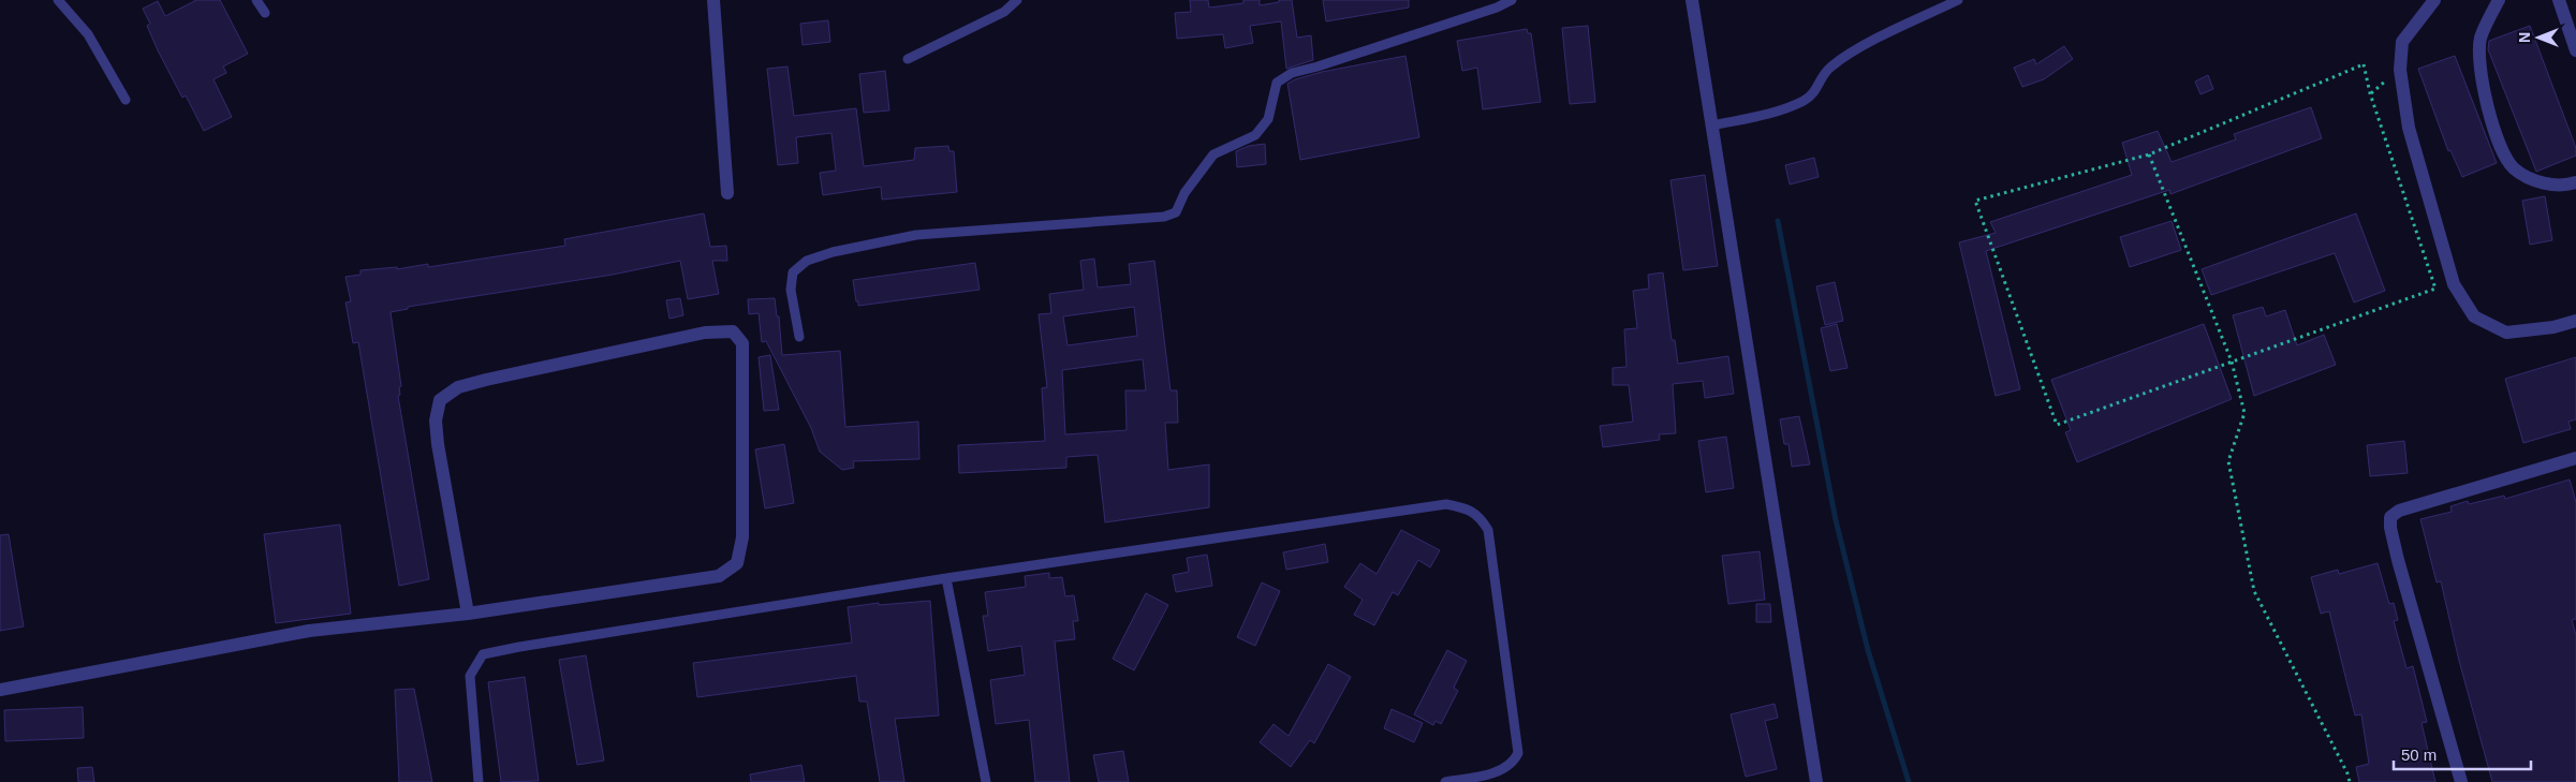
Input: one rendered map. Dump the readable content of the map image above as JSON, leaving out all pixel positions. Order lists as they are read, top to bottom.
{
  "scale_bar": "50 m",
  "north": "left"
}
